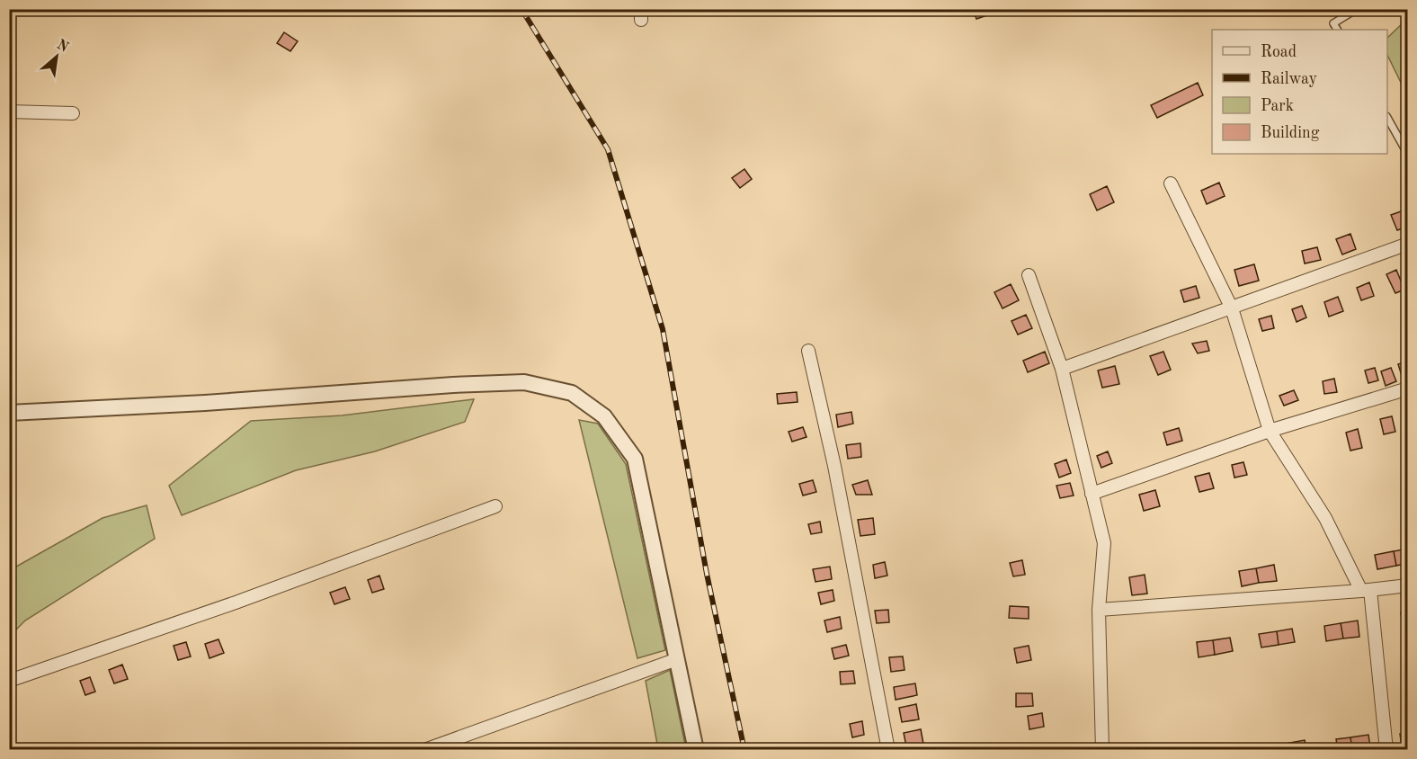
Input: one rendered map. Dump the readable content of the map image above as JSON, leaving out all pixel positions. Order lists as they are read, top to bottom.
{
  "legend": [
    "Road",
    "Railway",
    "Park",
    "Building"
  ],
  "north": "top right"
}
